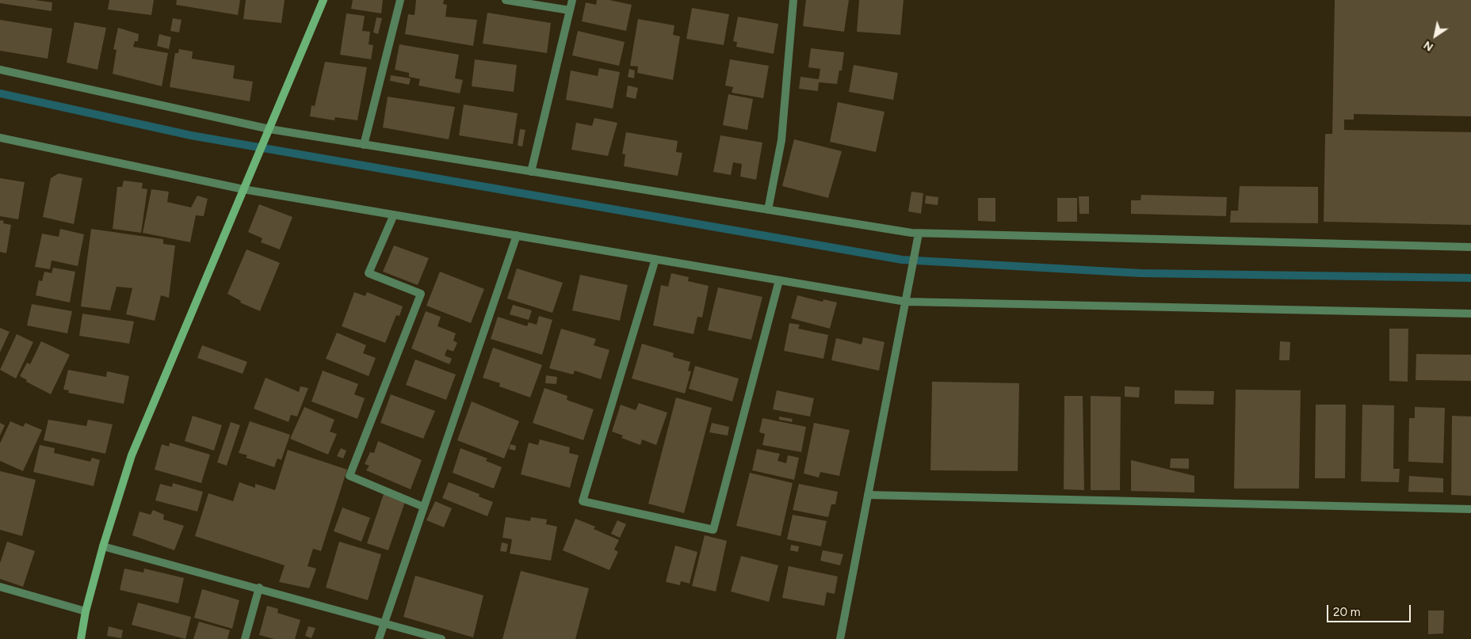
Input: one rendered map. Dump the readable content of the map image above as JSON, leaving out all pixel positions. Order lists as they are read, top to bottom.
{
  "scale_bar": "20 m",
  "north": "bottom left"
}
